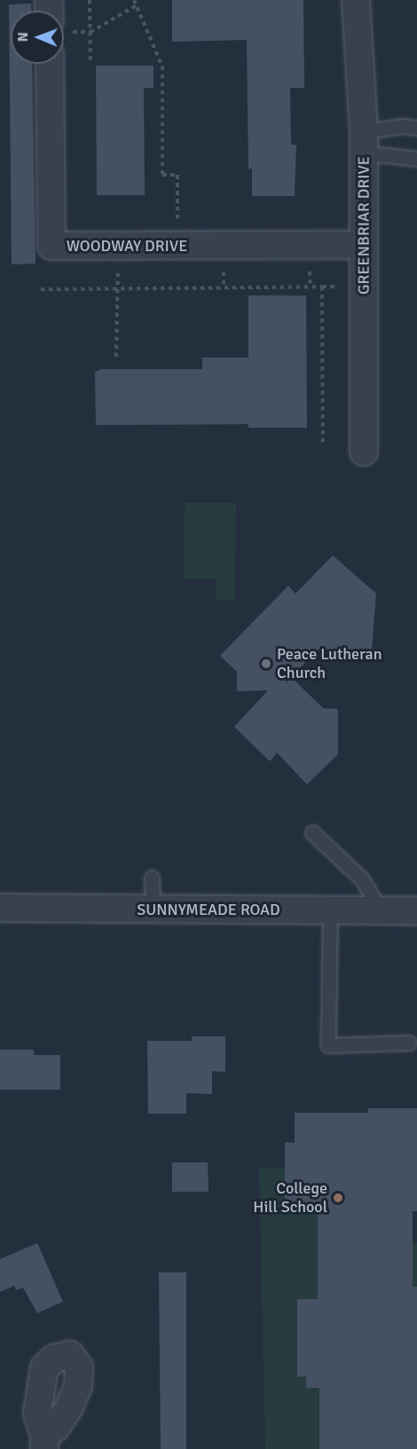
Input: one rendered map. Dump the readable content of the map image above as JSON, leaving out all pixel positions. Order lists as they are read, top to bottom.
{
  "streets": {
    "street": ["GREENBRIAR DRIVE", "WOODWAY DRIVE", "SUNNYMEADE ROAD"]
  },
  "crossings": [
    ["GREENBRIAR DRIVE", "WOODWAY DRIVE"]
  ],
  "places": ["Peace Lutheran Church", "College Hill School"],
  "north": "left"
}
